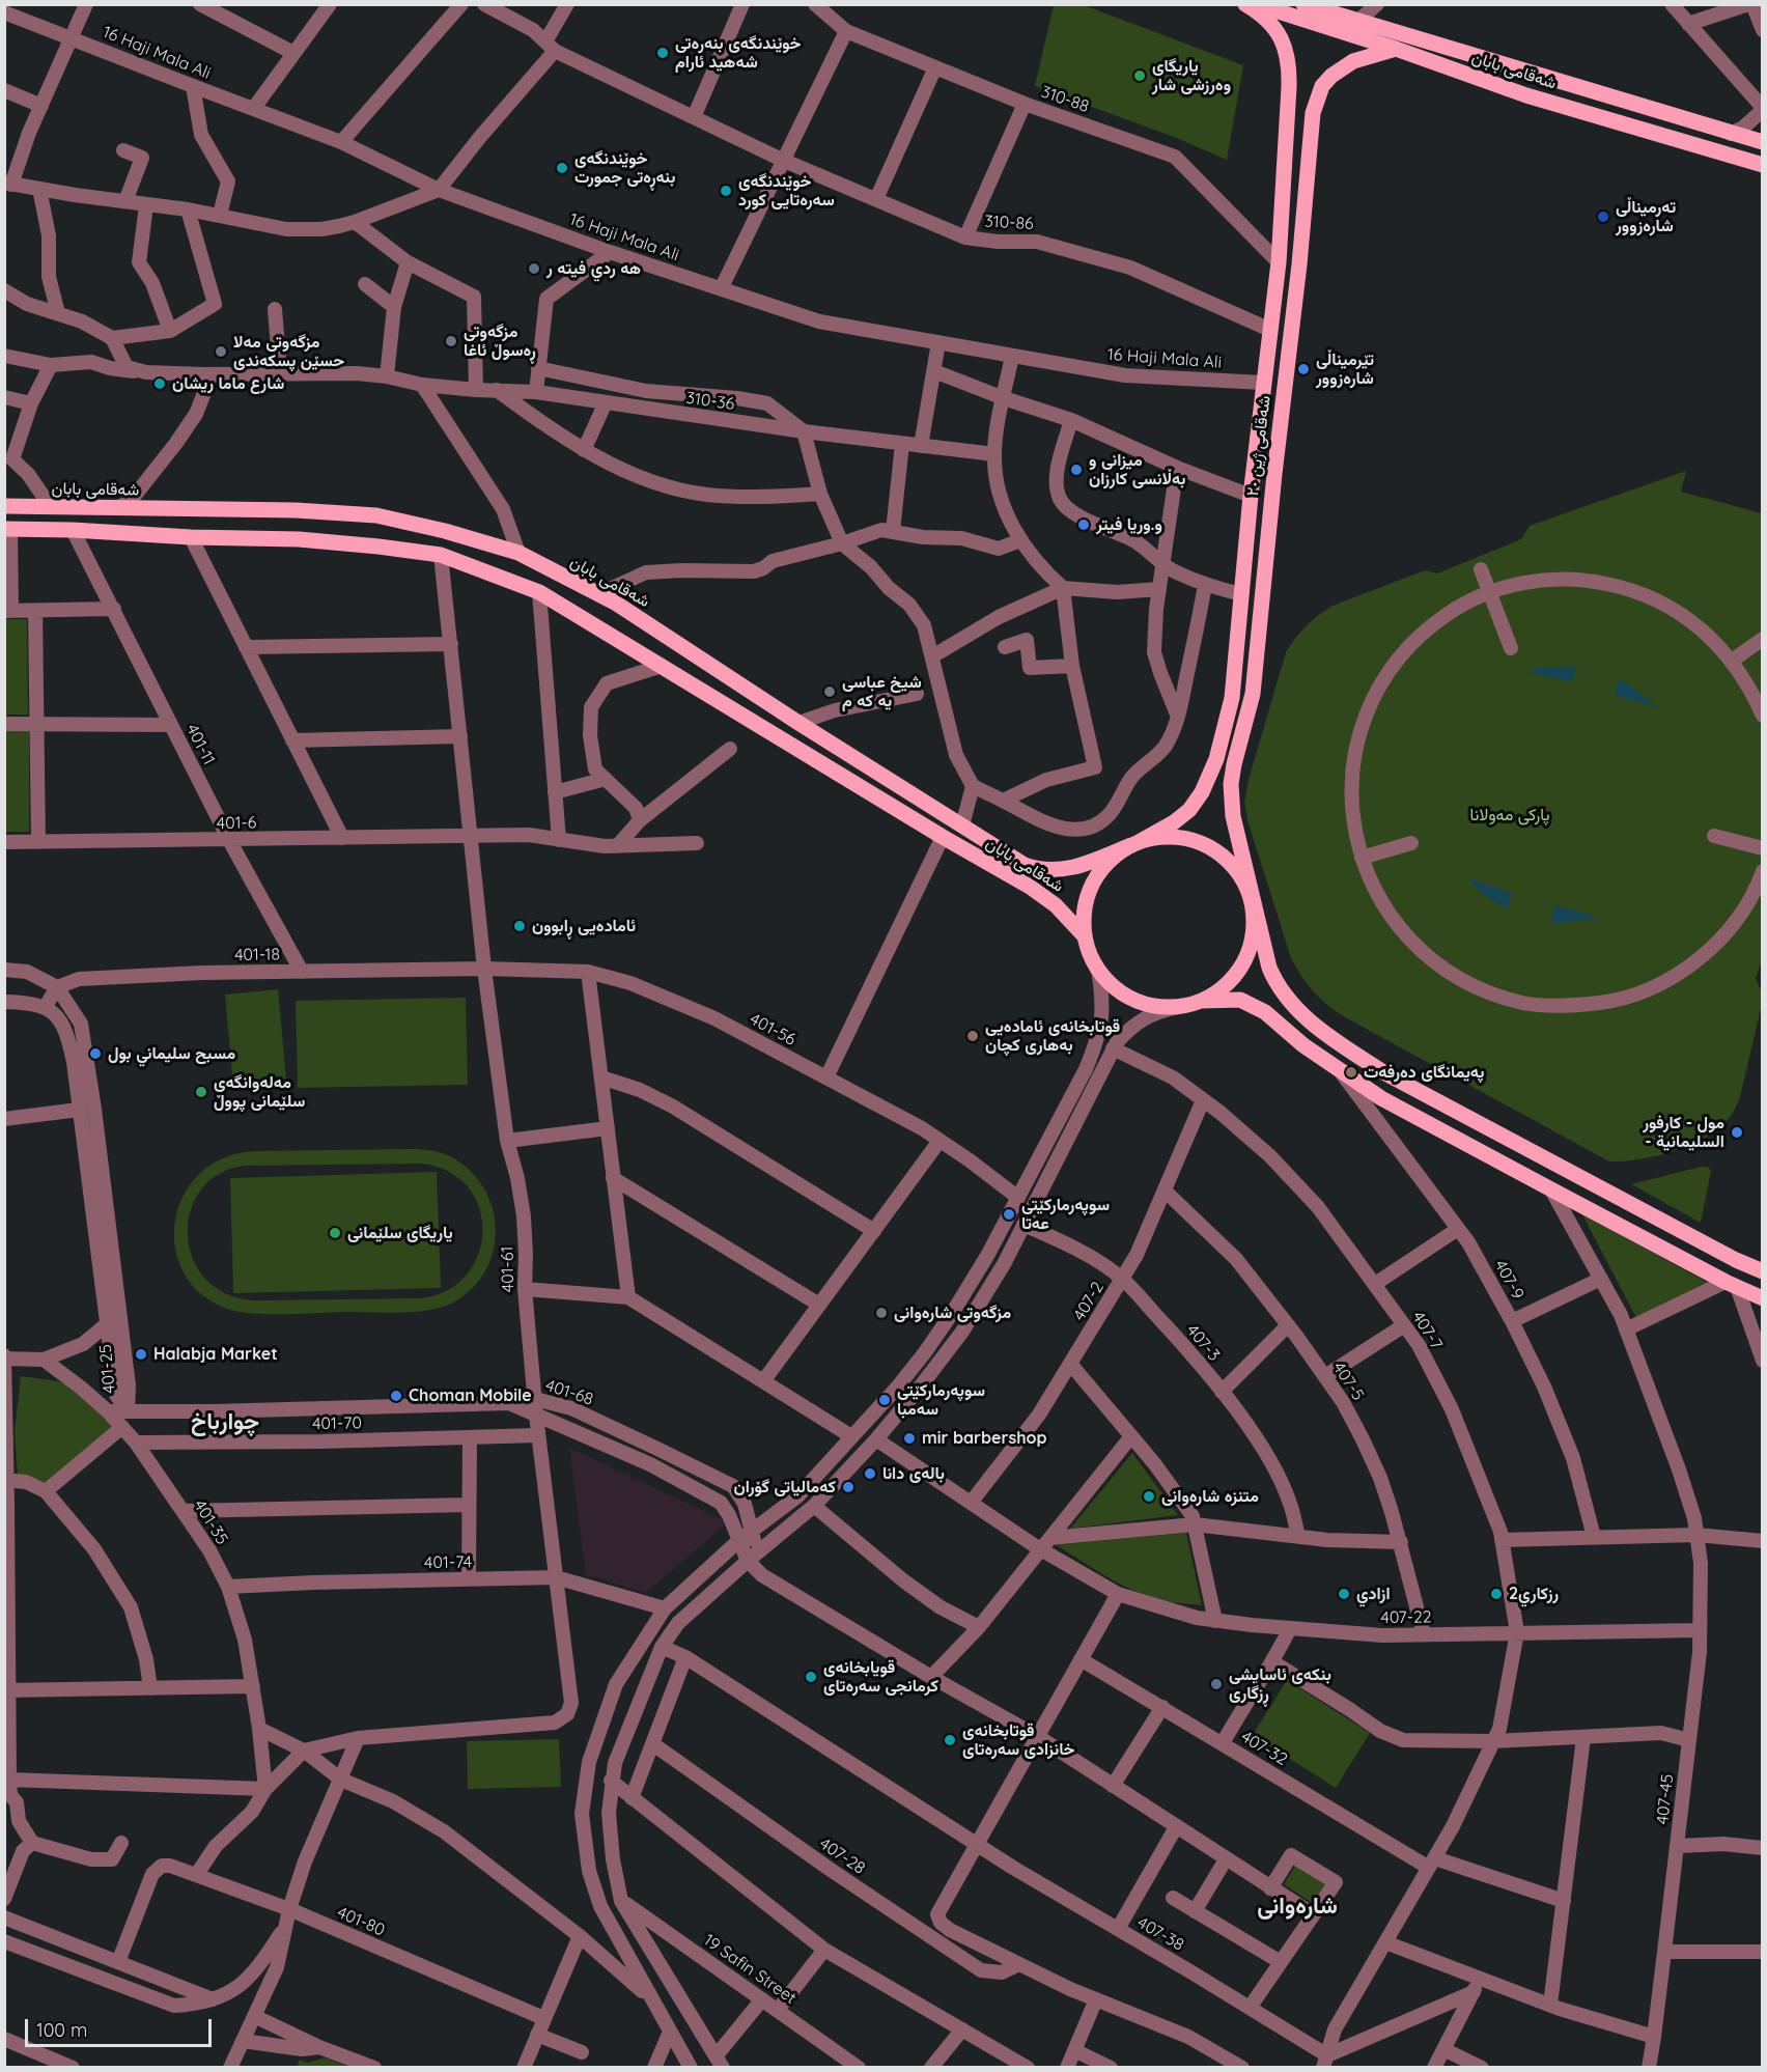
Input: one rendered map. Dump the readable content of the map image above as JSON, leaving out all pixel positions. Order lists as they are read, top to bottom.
{
  "streets": {
    "main road": ["شەقامی بابان", "شەقامی ژین ٢٠"],
    "street": [
      "16 Haji Mala Ali",
      "310-88",
      "310-86",
      "310-36",
      "401-11",
      "401-6",
      "401-18",
      "401-56",
      "401-61",
      "407-9",
      "407-2",
      "407-7",
      "407-3",
      "401-25",
      "407-5",
      "401-68",
      "401-70",
      "401-35",
      "401-74",
      "407-22",
      "407-32",
      "407-45",
      "407-28",
      "401-80",
      "407-38",
      "19 Safin Street"
    ]
  },
  "crossings": [
    ["16 Haji Mala Ali", "شەقامی ژین ٢٠"],
    ["شەقامی بابان", "شەقامی ژین ٢٠"],
    ["شەقامی بابان", "401-11"],
    ["شەقامی بابان", "401-61"],
    ["310-88", "شەقامی ژین ٢٠"],
    ["310-86", "شەقامی ژین ٢٠"],
    ["401-11", "401-6"],
    ["401-11", "401-18"],
    ["401-6", "401-61"],
    ["401-18", "401-56"],
    ["401-18", "401-61"],
    ["401-18", "401-25"],
    ["401-56", "401-61"],
    ["401-61", "401-68"],
    ["401-61", "401-70"],
    ["401-61", "401-74"],
    ["407-2", "407-7"],
    ["407-2", "407-3"],
    ["407-2", "407-5"],
    ["407-2", "407-22"],
    ["407-7", "407-22"],
    ["407-7", "407-32"],
    ["407-7", "407-38"],
    ["401-25", "401-70"],
    ["407-5", "407-22"],
    ["401-68", "401-70"],
    ["401-70", "401-35"],
    ["401-35", "401-74"],
    ["407-22", "407-45"]
  ],
  "districts": ["چوارباخ", "شارەوانی"],
  "parks": ["پارکی مەولانا"],
  "places": [
    "خوێندنگەی بنەڕەتی شەهید ئارام",
    "یاریگای وەرزشی شار",
    "خوێندنگەی بنەڕەتی جمورت",
    "خوێندنگەی سەرەتایی کورد",
    "تەرمیناڵی شارەزوور",
    "هه ردي فيته ر",
    "مزگەوتی ڕەسوڵ ئاغا",
    "مزگەوتی مەلا حسێن پسکەندی",
    "تێرمیناڵی شارەزوور",
    "شارع ماما ريشان",
    "میزانی و بەڵانسی کارزان",
    "و.وريا فيتر",
    "شیخ عباسی یه که م",
    "ئامادەیی ڕابوون",
    "قوتابخانەی ئامادەیی بەهاری کچان",
    "مسبح سلیماني بول",
    "پەیمانگای دەرفەت",
    "مەلەوانگەی سلێمانی پووڵ",
    "مول - كارفور - السليمانية",
    "سوپەرمارکێتی عەتا",
    "یاریگای سلێمانی",
    "مزگەوتی شارەوانی",
    "Halabja Market",
    "Choman Mobile",
    "سوپەرمارکێتی سەمبا",
    "mir barbershop",
    "بالەی دانا",
    "کەمالیاتی گۆران",
    "متنزه شارەوانی",
    "ازادي",
    "رزكاري2",
    "قویابخانەی کرمانجی سەرەتای",
    "بنکەی ئاسایشی ڕزگاری",
    "قوتابخانەی خانزادی سەرەتای"
  ],
  "scale_bar": "100 m"
}
